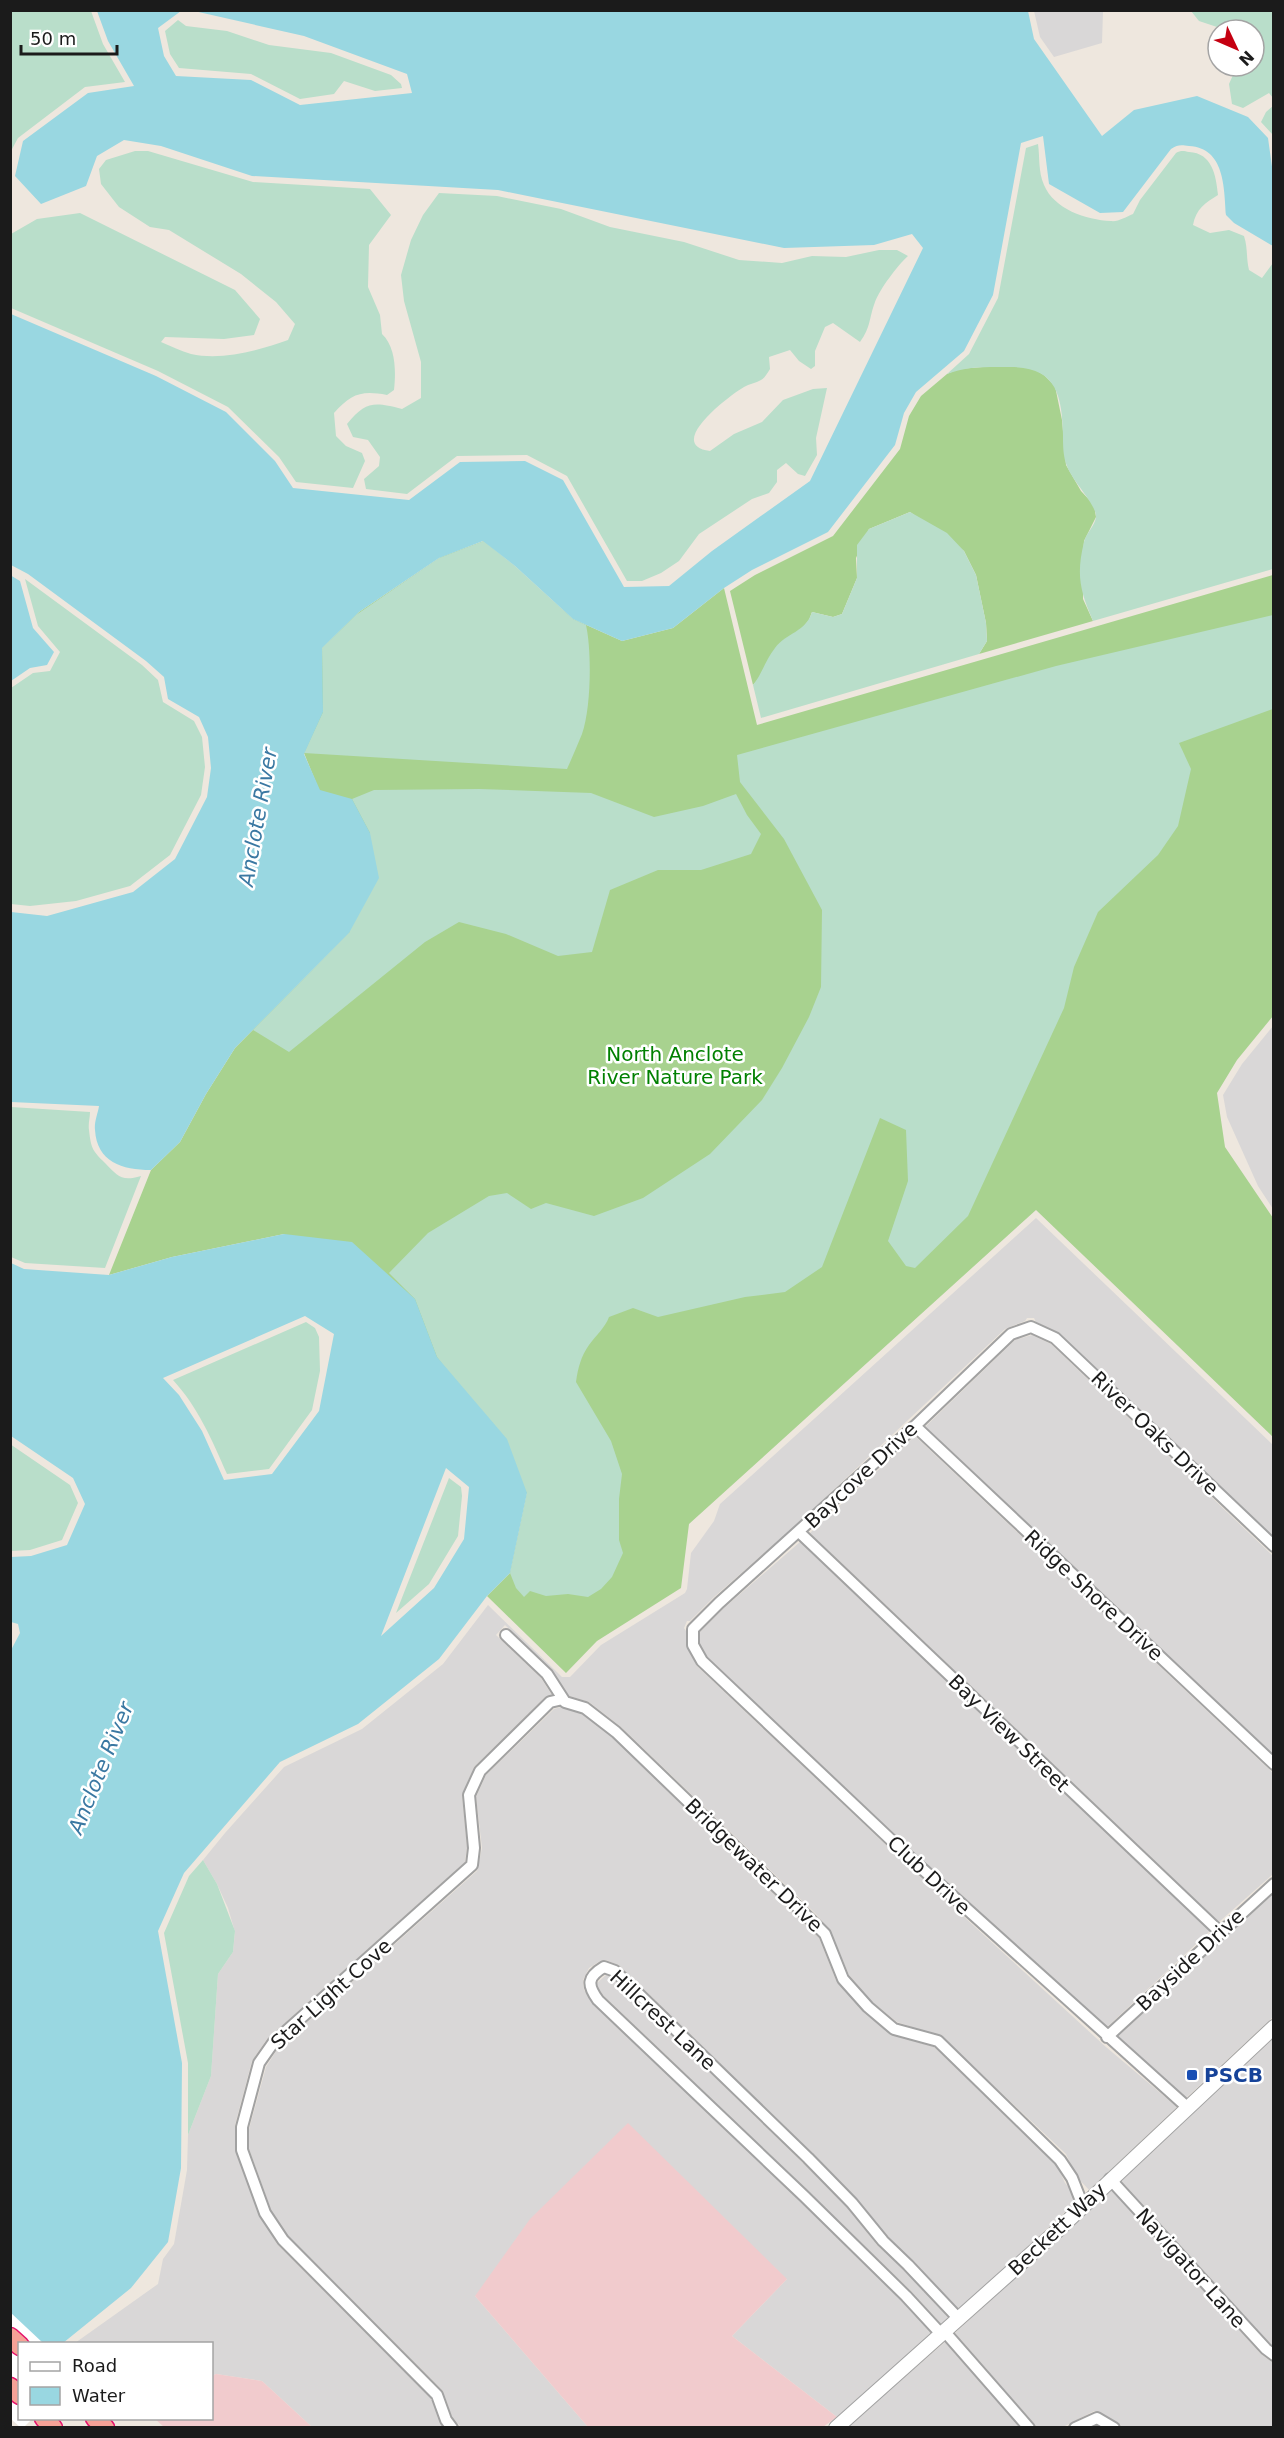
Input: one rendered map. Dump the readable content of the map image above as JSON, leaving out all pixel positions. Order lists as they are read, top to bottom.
{
  "streets": {
    "street": [
      "River Oaks Drive",
      "Baycove Drive",
      "Ridge Shore Drive",
      "Bay View Street",
      "Bridgewater Drive",
      "Club Drive",
      "Bayside Drive",
      "Star Light Cove",
      "Hillcrest Lane",
      "Beckett Way",
      "Navigator Lane"
    ]
  },
  "crossings": [
    ["River Oaks Drive", "Baycove Drive"],
    ["Baycove Drive", "Ridge Shore Drive"],
    ["Baycove Drive", "Bay View Street"],
    ["Baycove Drive", "Club Drive"],
    ["Bay View Street", "Bayside Drive"],
    ["Bridgewater Drive", "Star Light Cove"],
    ["Bridgewater Drive", "Beckett Way"],
    ["Club Drive", "Bayside Drive"],
    ["Club Drive", "Beckett Way"],
    ["Hillcrest Lane", "Beckett Way"],
    ["Beckett Way", "Navigator Lane"]
  ],
  "water": ["Anclote River"],
  "parks": ["North Anclote River Nature Park"],
  "places": {
    "transit": ["PSCB"]
  },
  "legend": ["Road", "Water"],
  "scale_bar": "50 m",
  "north": "bottom right"
}
